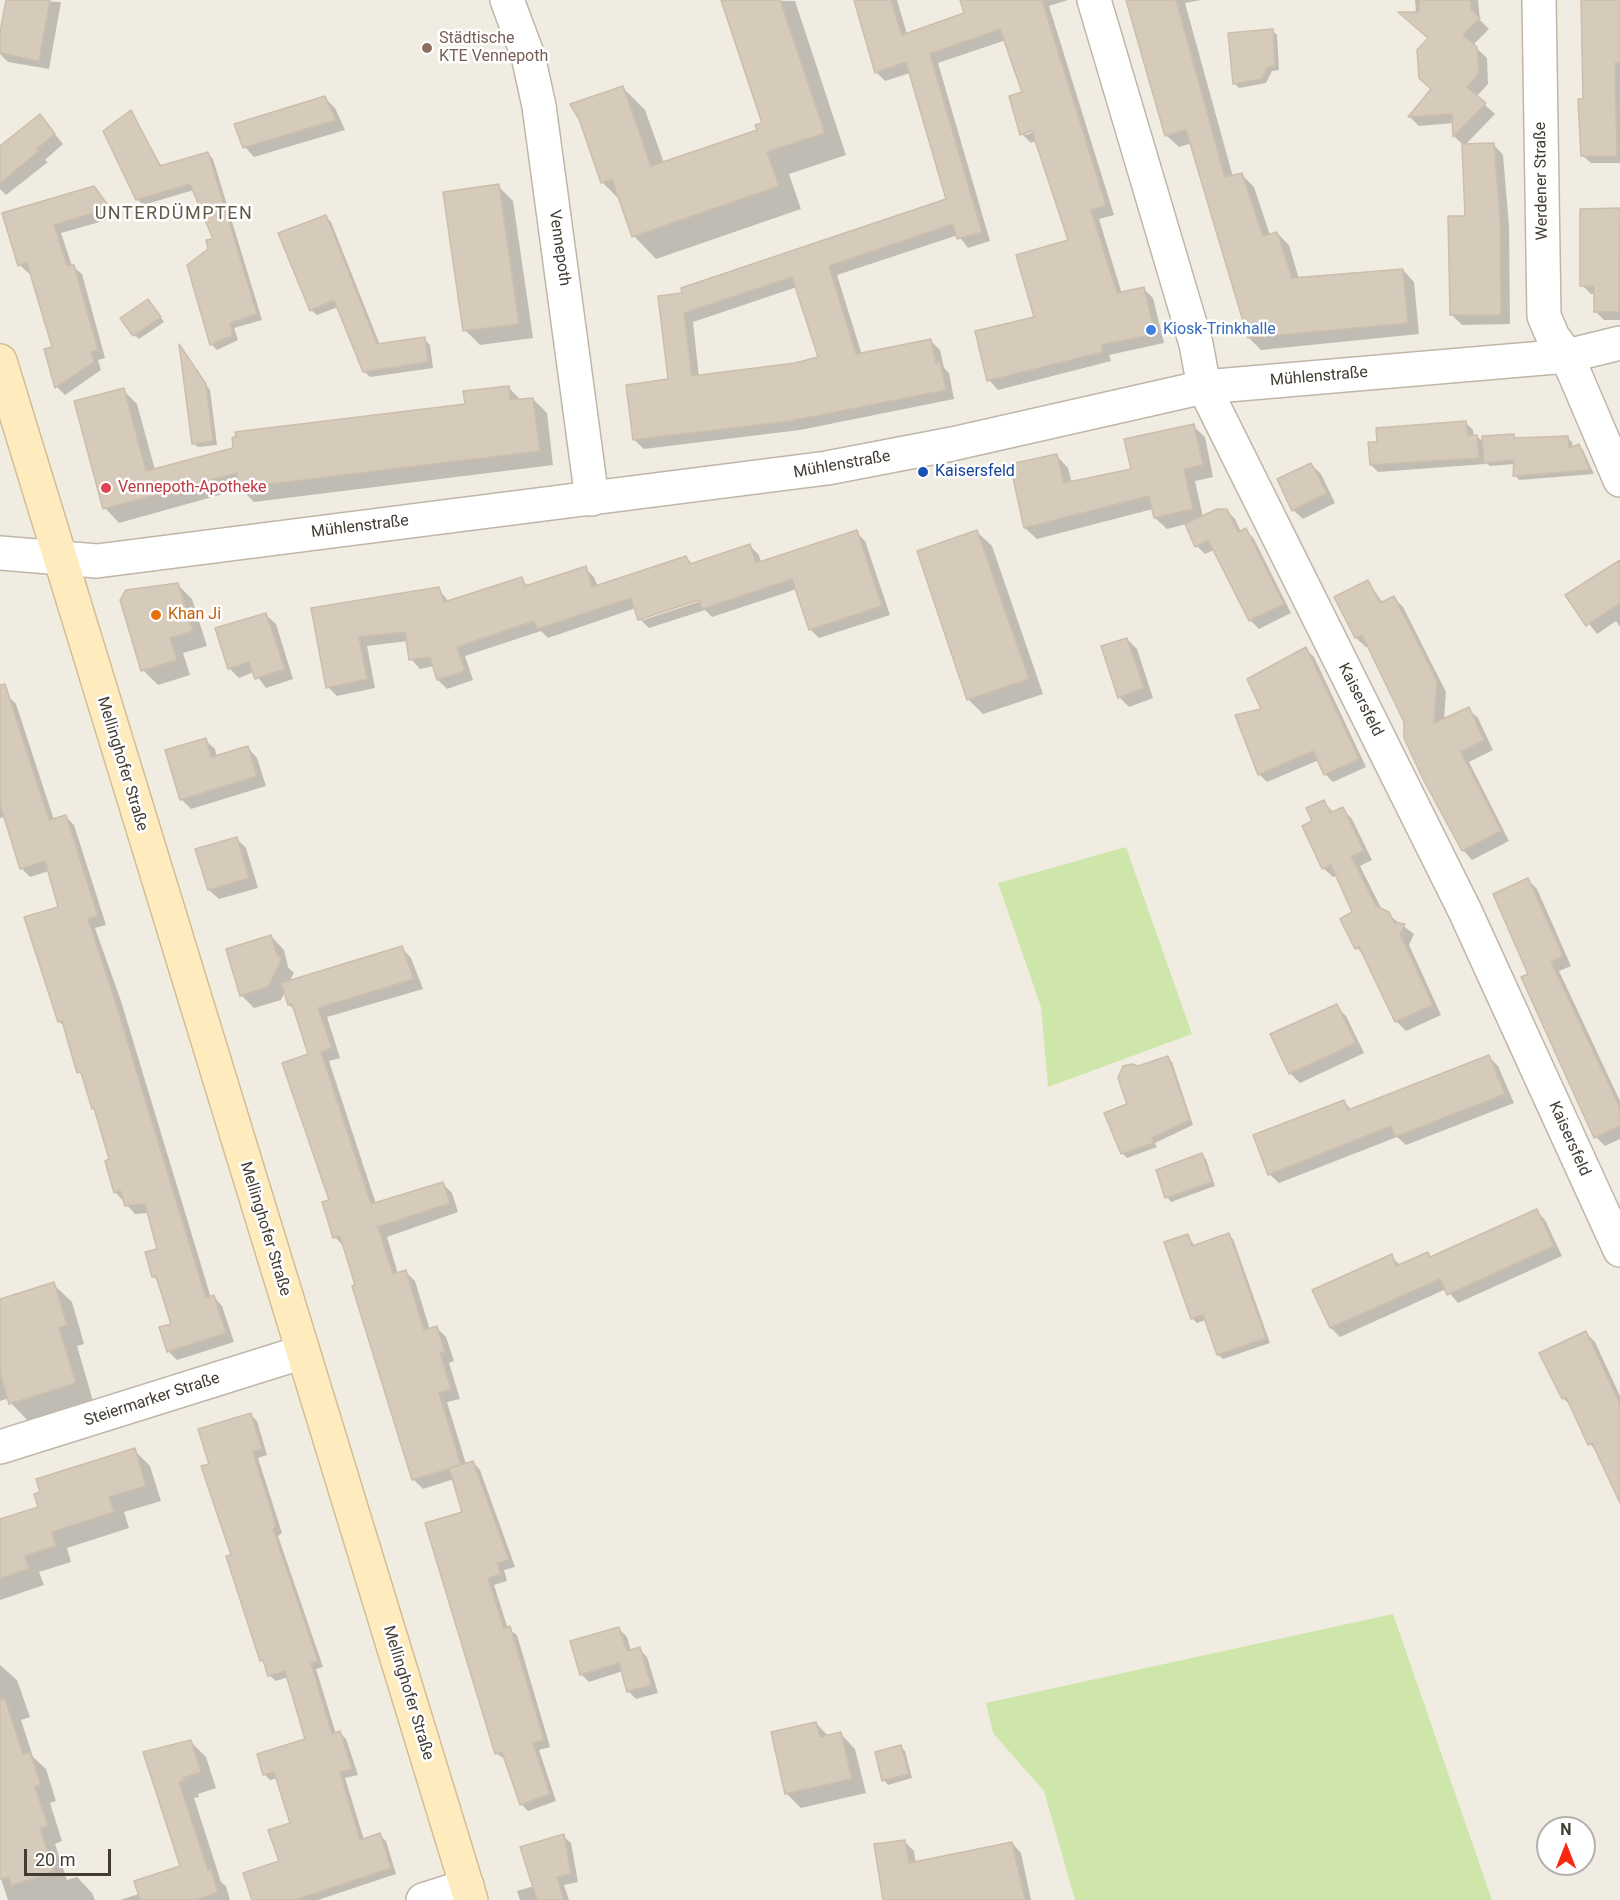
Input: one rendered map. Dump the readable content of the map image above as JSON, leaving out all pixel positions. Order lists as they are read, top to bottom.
{
  "streets": {
    "main road": ["Mellinghofer Straße"],
    "street": [
      "Werdener Straße",
      "Vennepoth",
      "Mühlenstraße",
      "Kaisersfeld",
      "Steiermarker Straße"
    ]
  },
  "crossings": [
    ["Werdener Straße", "Mühlenstraße"],
    ["Vennepoth", "Mühlenstraße"],
    ["Mühlenstraße", "Kaisersfeld"],
    ["Mühlenstraße", "Mellinghofer Straße"],
    ["Mellinghofer Straße", "Steiermarker Straße"]
  ],
  "districts": ["UNTERDÜMPTEN"],
  "places": [
    "Städtische KTE Vennepoth",
    "Kiosk-Trinkhalle",
    "Kaisersfeld",
    "Vennepoth-Apotheke",
    "Khan Ji"
  ],
  "scale_bar": "20 m",
  "north": "top"
}
